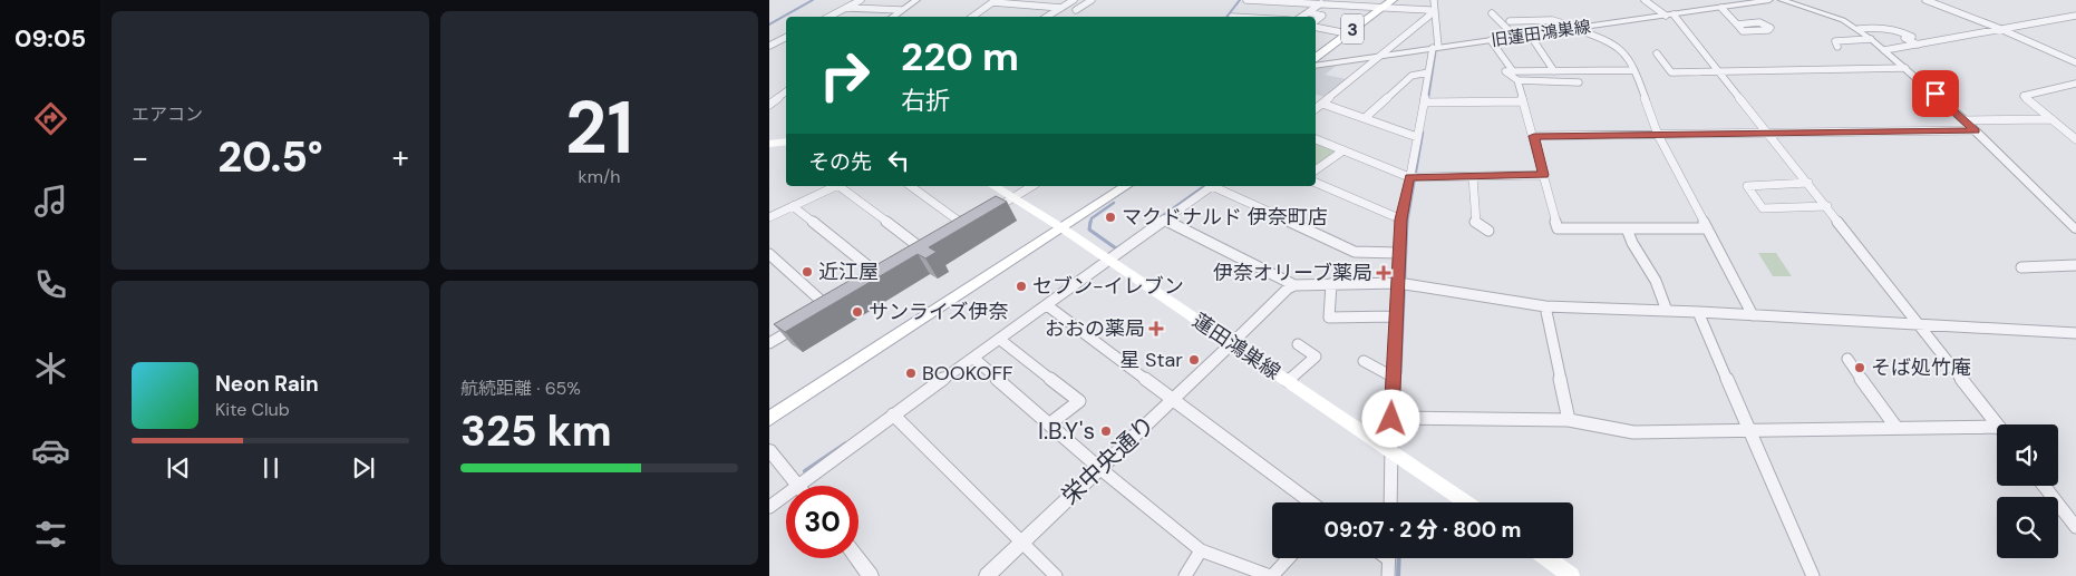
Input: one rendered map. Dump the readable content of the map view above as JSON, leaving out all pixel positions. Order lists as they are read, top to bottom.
{
  "streets": {
    "main road": ["3", "蓮田鴻巣線"],
    "street": ["旧蓮田鴻巣線", "栄中央通り"]
  },
  "crossings": [
    ["蓮田鴻巣線", "栄中央通り"]
  ],
  "places": {
    "other": [
      "マクドナルド 伊奈町店",
      "近江屋",
      "セブン-イレブン",
      "サンライズ伊奈",
      "星 Star",
      "そば処竹庵",
      "BOOKOFF",
      "I.B.Y's"
    ],
    "health": ["伊奈オリーブ薬局", "おおの薬局"]
  },
  "page": {
    "tabs": "09:05",
    "tile": [
      "エアコン",
      ["21", "km/h"],
      ["航続距離 · 65%", "325 km"]
    ],
    "turn": ["220 m", "右折"],
    "then": "その先",
    "heat": ["−", "20.5°", "+"],
    "song": ["Neon Rain", "Kite Club"],
    "limit": "30",
    "trip": "09:07 · 2 分 · 800 m"
  }
}
